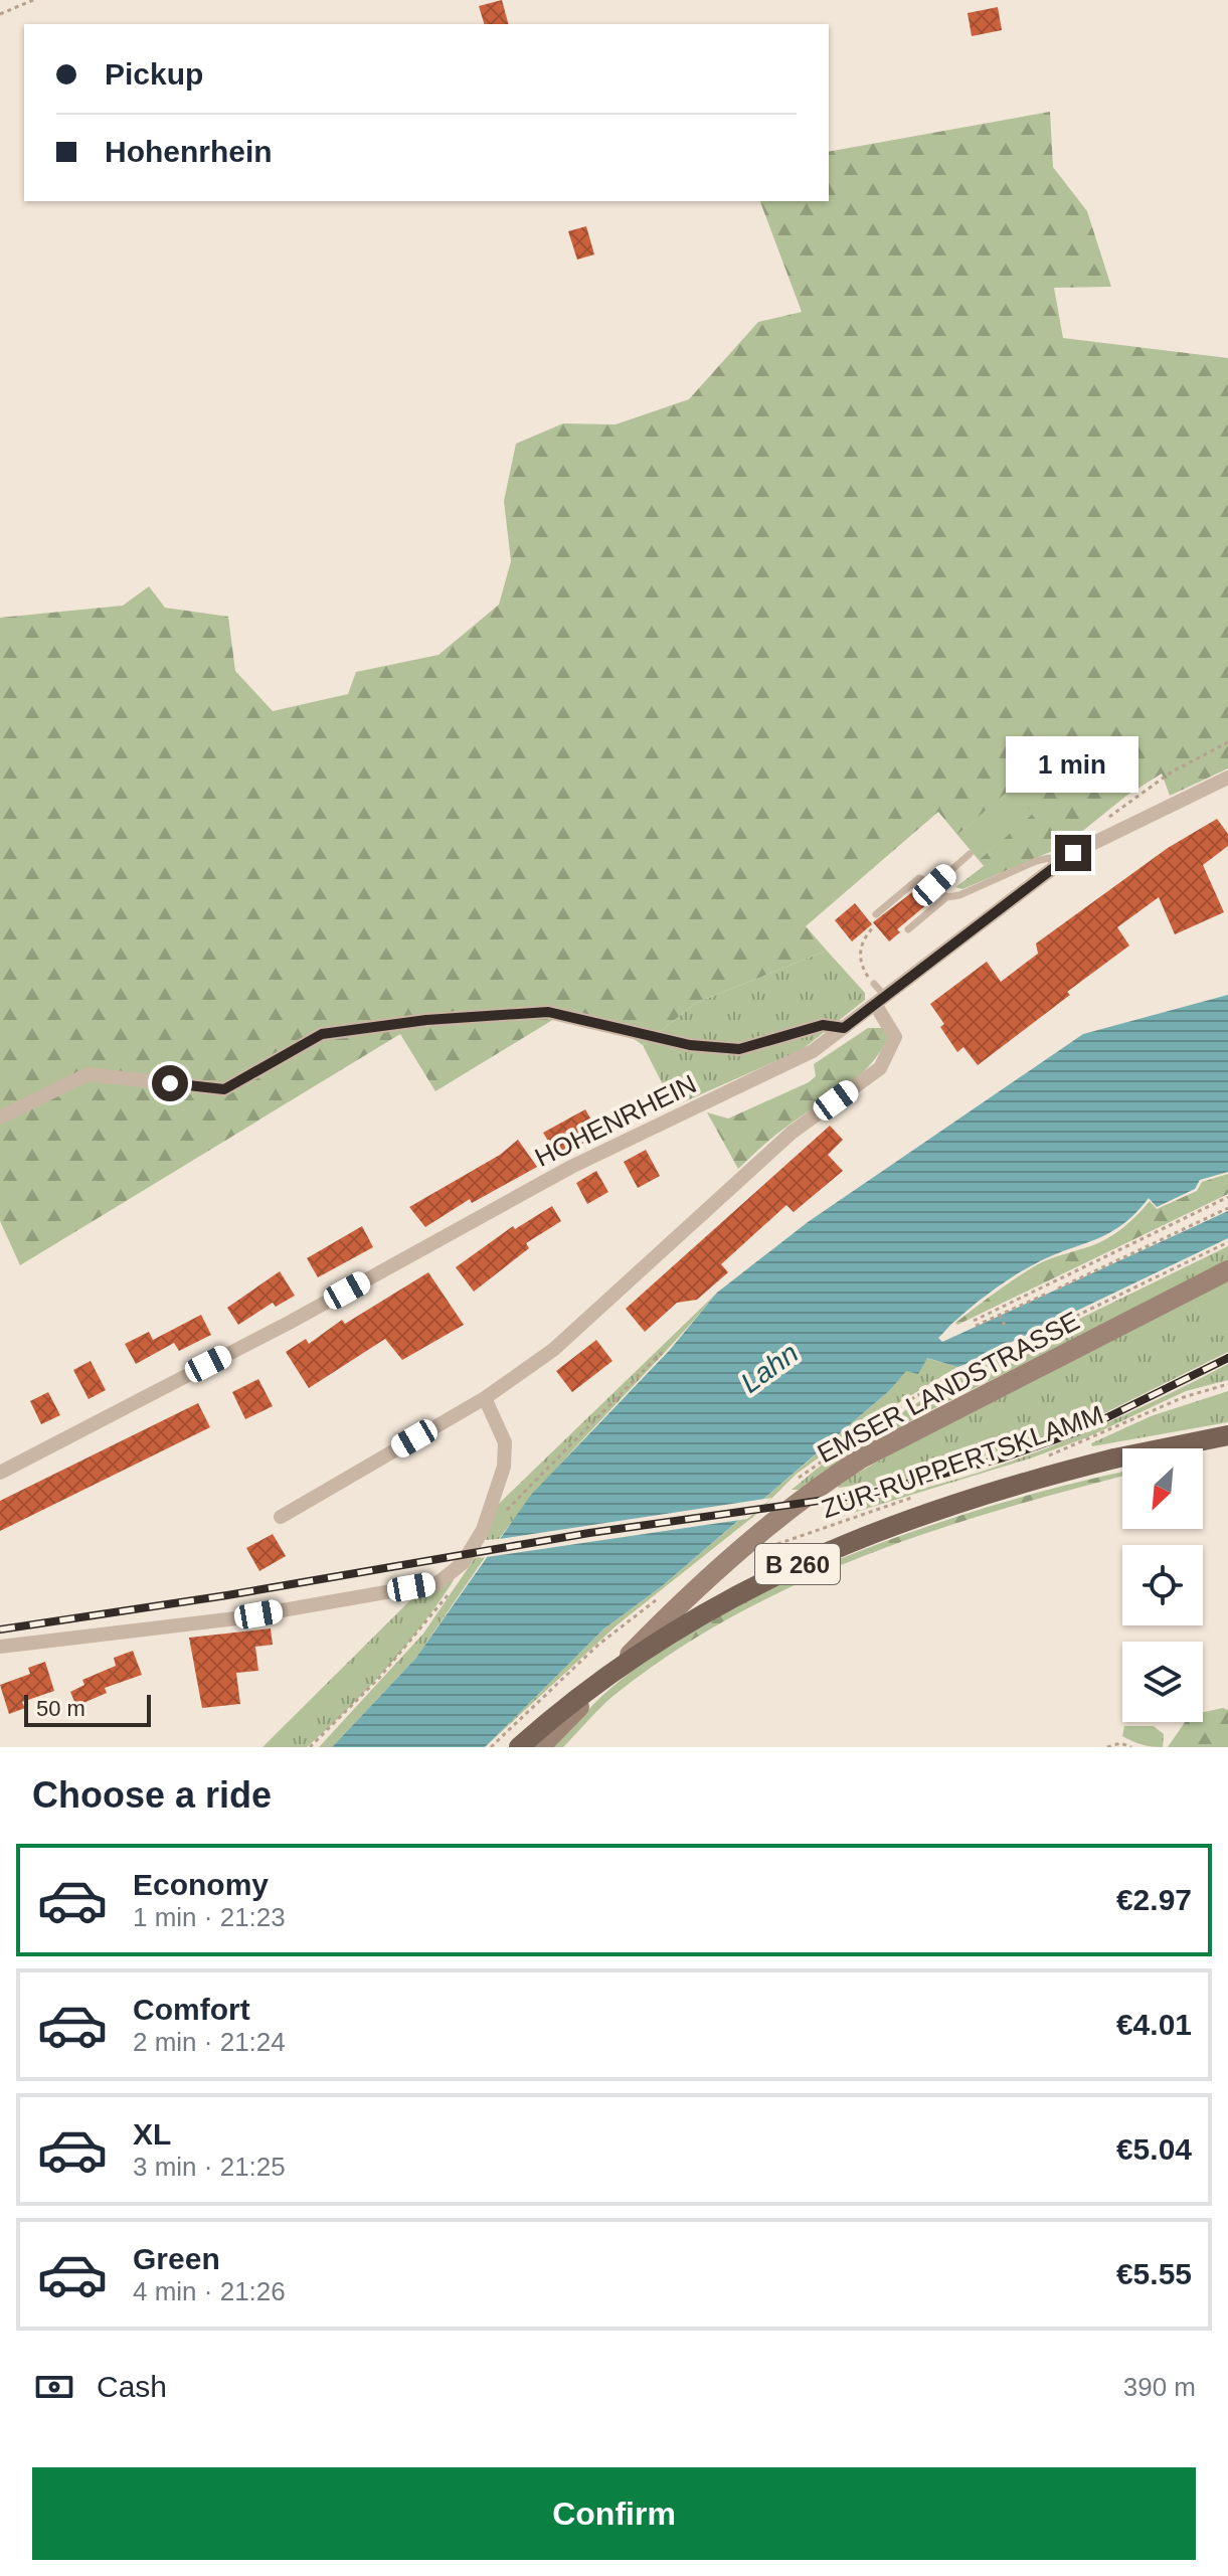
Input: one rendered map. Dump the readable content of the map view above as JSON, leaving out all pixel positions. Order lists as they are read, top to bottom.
{
  "streets": {
    "main road": ["B 260"],
    "street": ["HOHENRHEIN", "EMSER LANDSTRASSE"],
    "path": ["ZUR RUPPERTSKLAMM"]
  },
  "crossings": [
    ["EMSER LANDSTRASSE", "ZUR RUPPERTSKLAMM"]
  ],
  "water": ["Lahn"],
  "scale_bar": "50 m",
  "north": "bottom left",
  "page": {
    "banner": ["Pickup", "Hohenrhein"],
    "bubble": "1 min",
    "scale": "50 m",
    "heading": "Choose a ride",
    "list": [
      {
        "name": "Economy",
        "note": "1 min · 21:23",
        "value": "€2.97"
      },
      {
        "name": "Comfort",
        "note": "2 min · 21:24",
        "value": "€4.01"
      },
      {
        "name": "XL",
        "note": "3 min · 21:25",
        "value": "€5.04"
      },
      {
        "name": "Green",
        "note": "4 min · 21:26",
        "value": "€5.55"
      }
    ],
    "pay": ["Cash", "390 m"],
    "buttons": "Confirm"
  }
}
